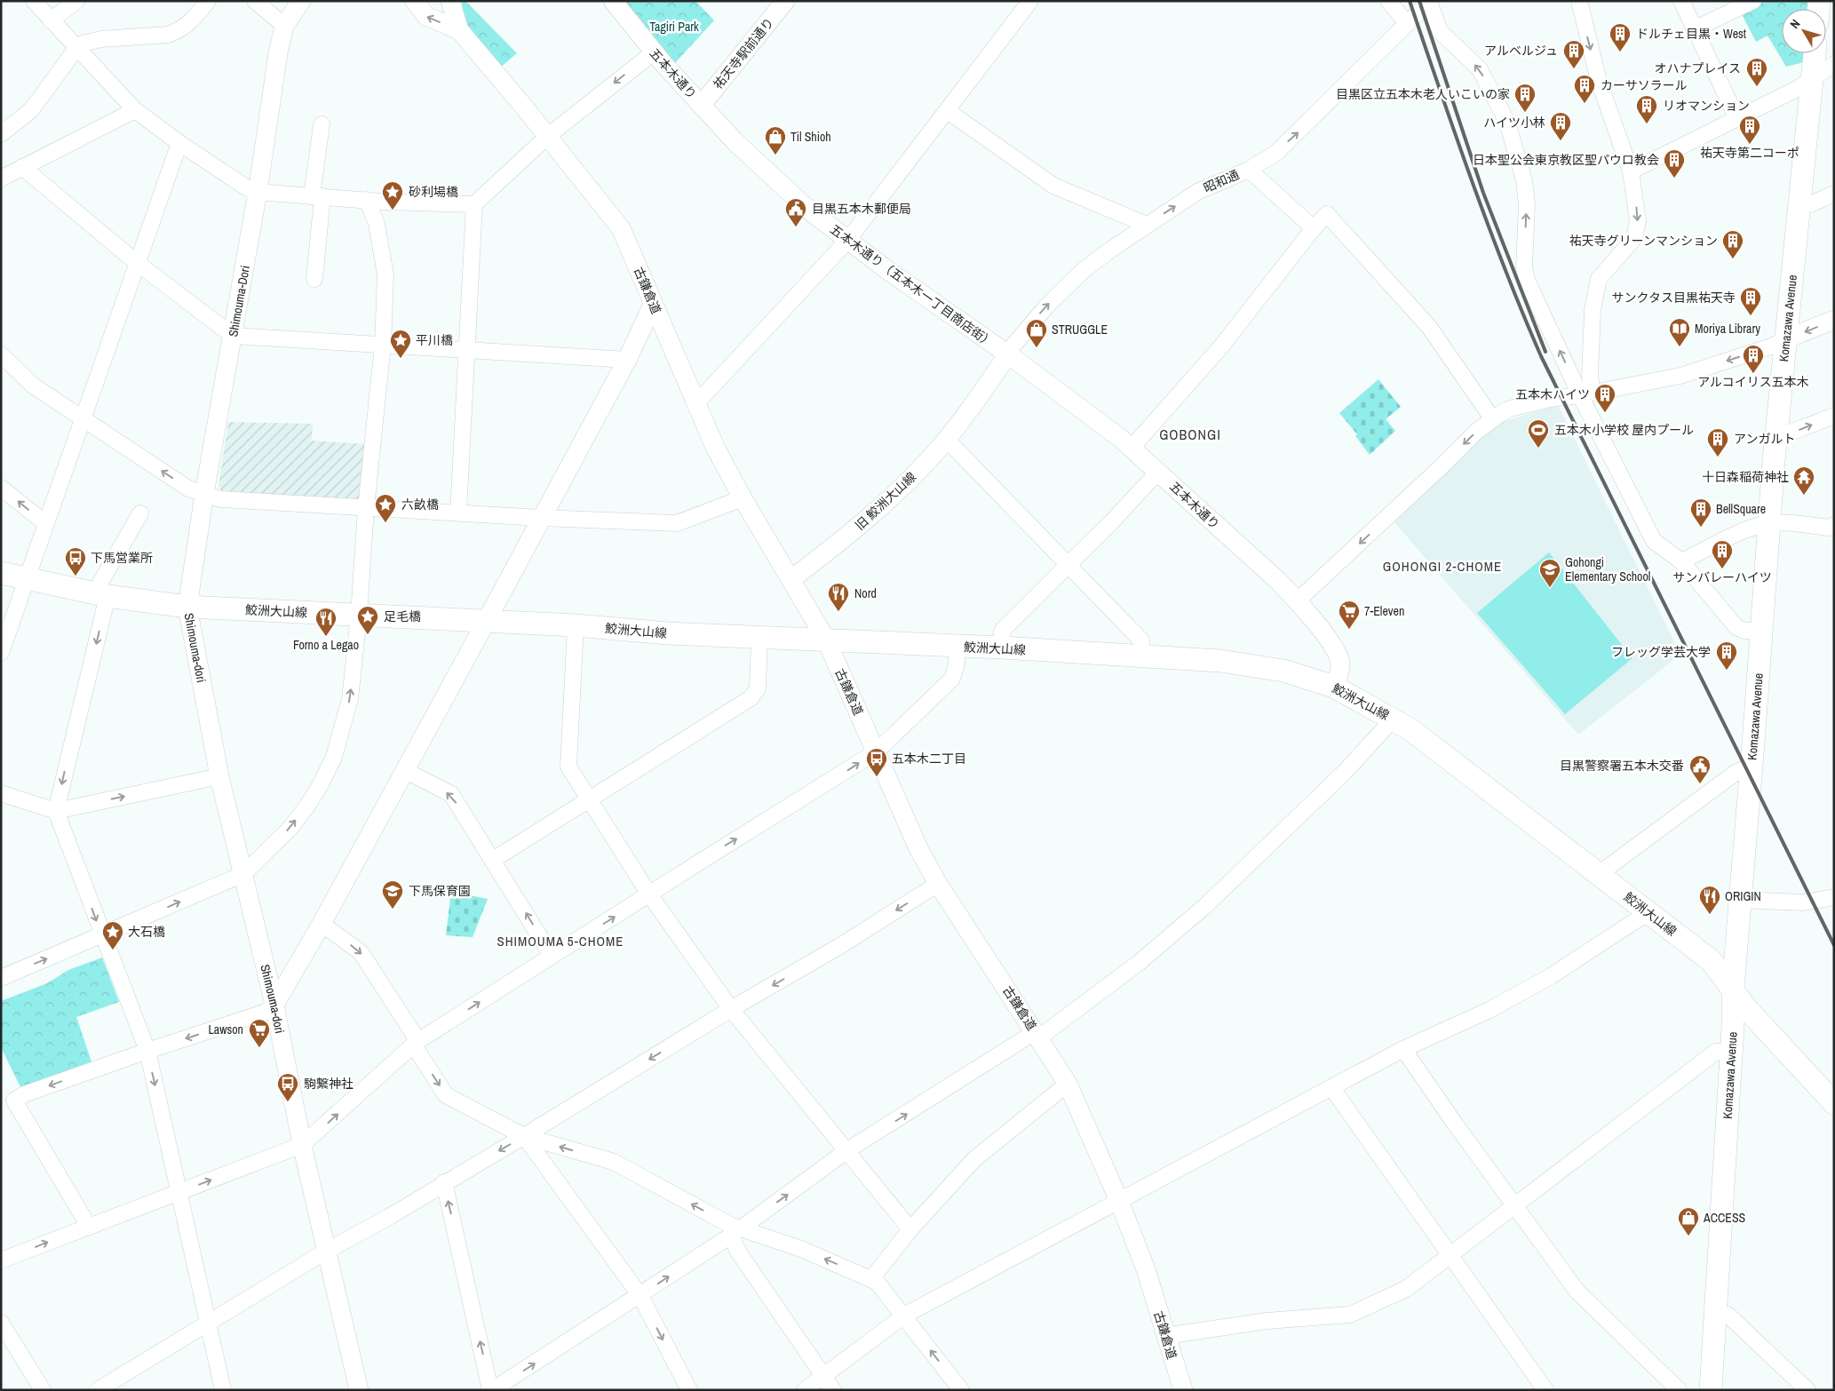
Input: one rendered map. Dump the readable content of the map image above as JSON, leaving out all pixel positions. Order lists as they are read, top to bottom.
{
  "streets": {
    "main road": ["Komazawa Avenue", "鮫洲大山線"],
    "street": [
      "祐天寺駅前通り",
      "五本木通り",
      "昭和通",
      "五本木通り（五本木一丁目商店街）",
      "古鎌倉道",
      "Shimouma-Dori",
      "旧 鮫洲大山線",
      "Shimouma-dori"
    ]
  },
  "crossings": [
    ["祐天寺駅前通り", "五本木通り"],
    ["祐天寺駅前通り", "五本木通り（五本木一丁目商店街）"],
    ["五本木通り", "昭和通"],
    ["五本木通り", "五本木通り（五本木一丁目商店街）"],
    ["五本木通り", "旧 鮫洲大山線"],
    ["五本木通り", "鮫洲大山線"],
    ["昭和通", "五本木通り（五本木一丁目商店街）"],
    ["昭和通", "旧 鮫洲大山線"],
    ["五本木通り（五本木一丁目商店街）", "旧 鮫洲大山線"],
    ["古鎌倉道", "旧 鮫洲大山線"],
    ["古鎌倉道", "鮫洲大山線"],
    ["Shimouma-Dori", "鮫洲大山線"],
    ["Shimouma-Dori", "Shimouma-dori"],
    ["Komazawa Avenue", "鮫洲大山線"],
    ["鮫洲大山線", "Shimouma-dori"]
  ],
  "one_way": ["昭和通"],
  "districts": ["GOBONGI", "GOHONGI 2-CHOME", "SHIMOUMA 5-CHOME"],
  "parks": ["Tagiri Park"],
  "places": {
    "building": [
      "ドルチェ目黒・West",
      "アルベルジュ",
      "オハナプレイス",
      "カーサソラール",
      "目黒区立五本木老人いこいの家",
      "リオマンション",
      "ハイツ小林",
      "祐天寺第二コーポ",
      "日本聖公会東京教区聖パウロ教会",
      "祐天寺グリーンマンション",
      "サンクタス目黒祐天寺",
      "アルコイリス五本木",
      "五本木ハイツ",
      "アンガルト",
      "BellSquare",
      "サンバレーハイツ",
      "フレッグ学芸大学"
    ],
    "shop": ["Til Shioh", "STRUGGLE", "ACCESS"],
    "place": [
      "砂利場橋",
      "平川橋",
      "六畝橋",
      "足毛橋",
      "大石橋"
    ],
    "public building": ["目黒五本木郵便局", "目黒警察署五本木交番"],
    "library": ["Moriya Library"],
    "sports": ["五本木小学校 屋内プール"],
    "temple": ["十日森稲荷神社"],
    "bus stop": ["下馬営業所", "五本木二丁目", "駒繋神社"],
    "school or university": ["Gohongi Elementary School", "下馬保育園"],
    "restaurant": ["Nord", "Forno a Legao", "ORIGIN"],
    "supermarket": ["7-Eleven", "Lawson"]
  },
  "north": "top left"
}
